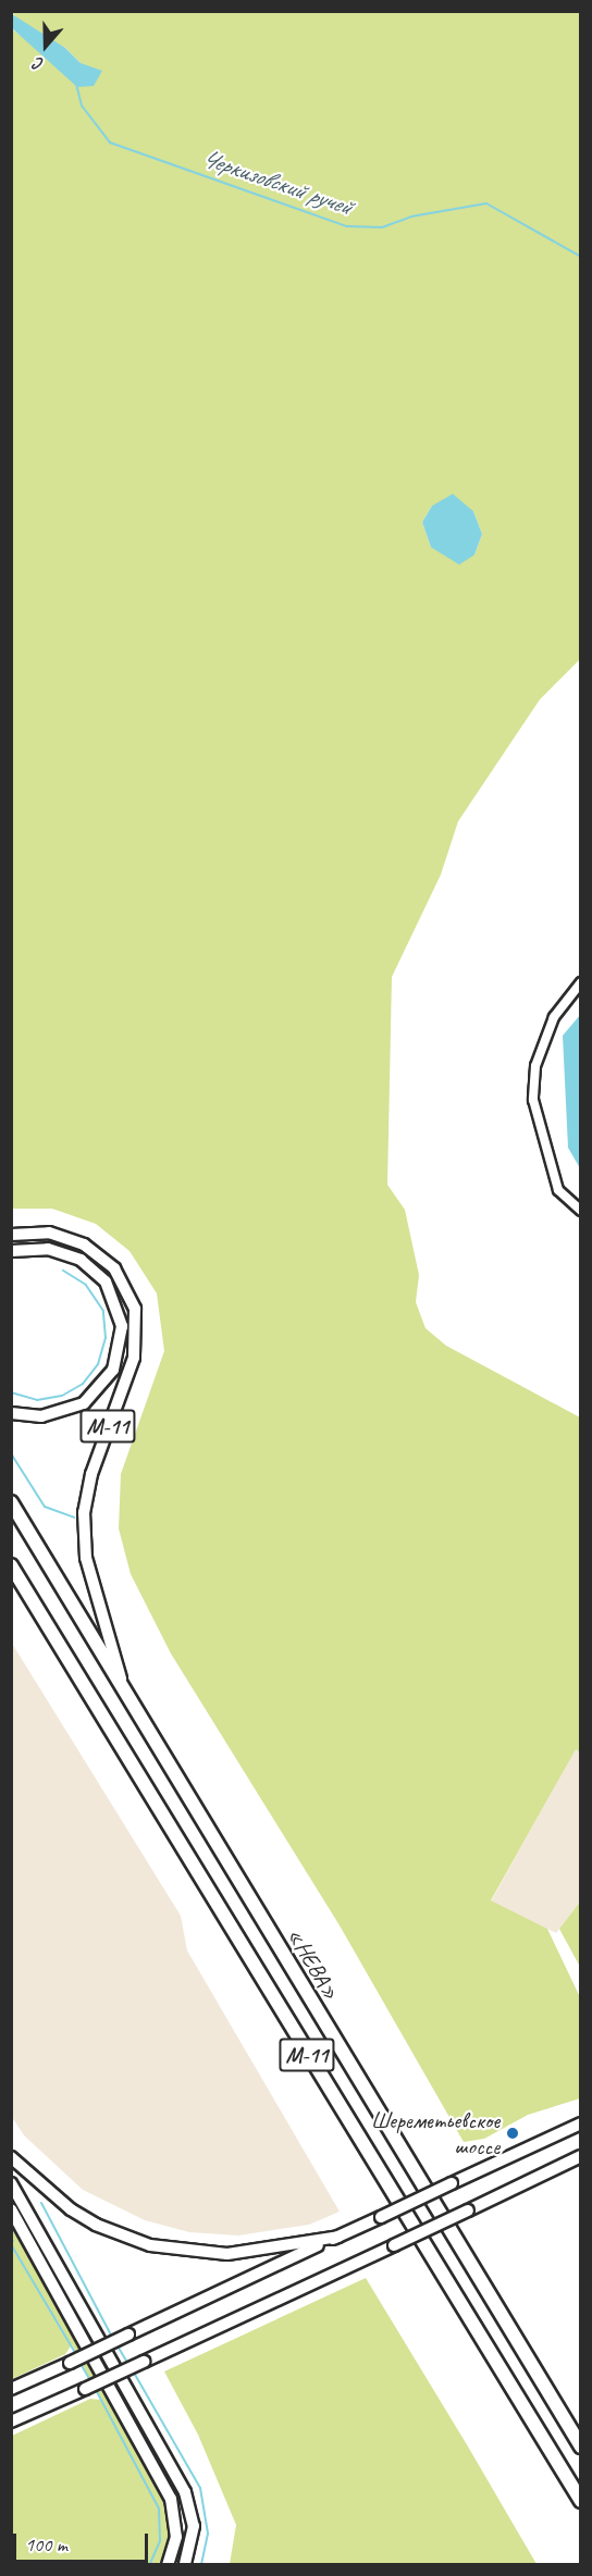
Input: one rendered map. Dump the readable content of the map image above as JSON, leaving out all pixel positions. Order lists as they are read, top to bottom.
{
  "streets": {
    "highway": ["М-11", "«НЕВА»"]
  },
  "crossings": [
    ["М-11", "«НЕВА»"]
  ],
  "water": ["Черкизовский ручей"],
  "places": ["Шереметьевское шоссе"],
  "scale_bar": "100 m",
  "north": "bottom"
}
